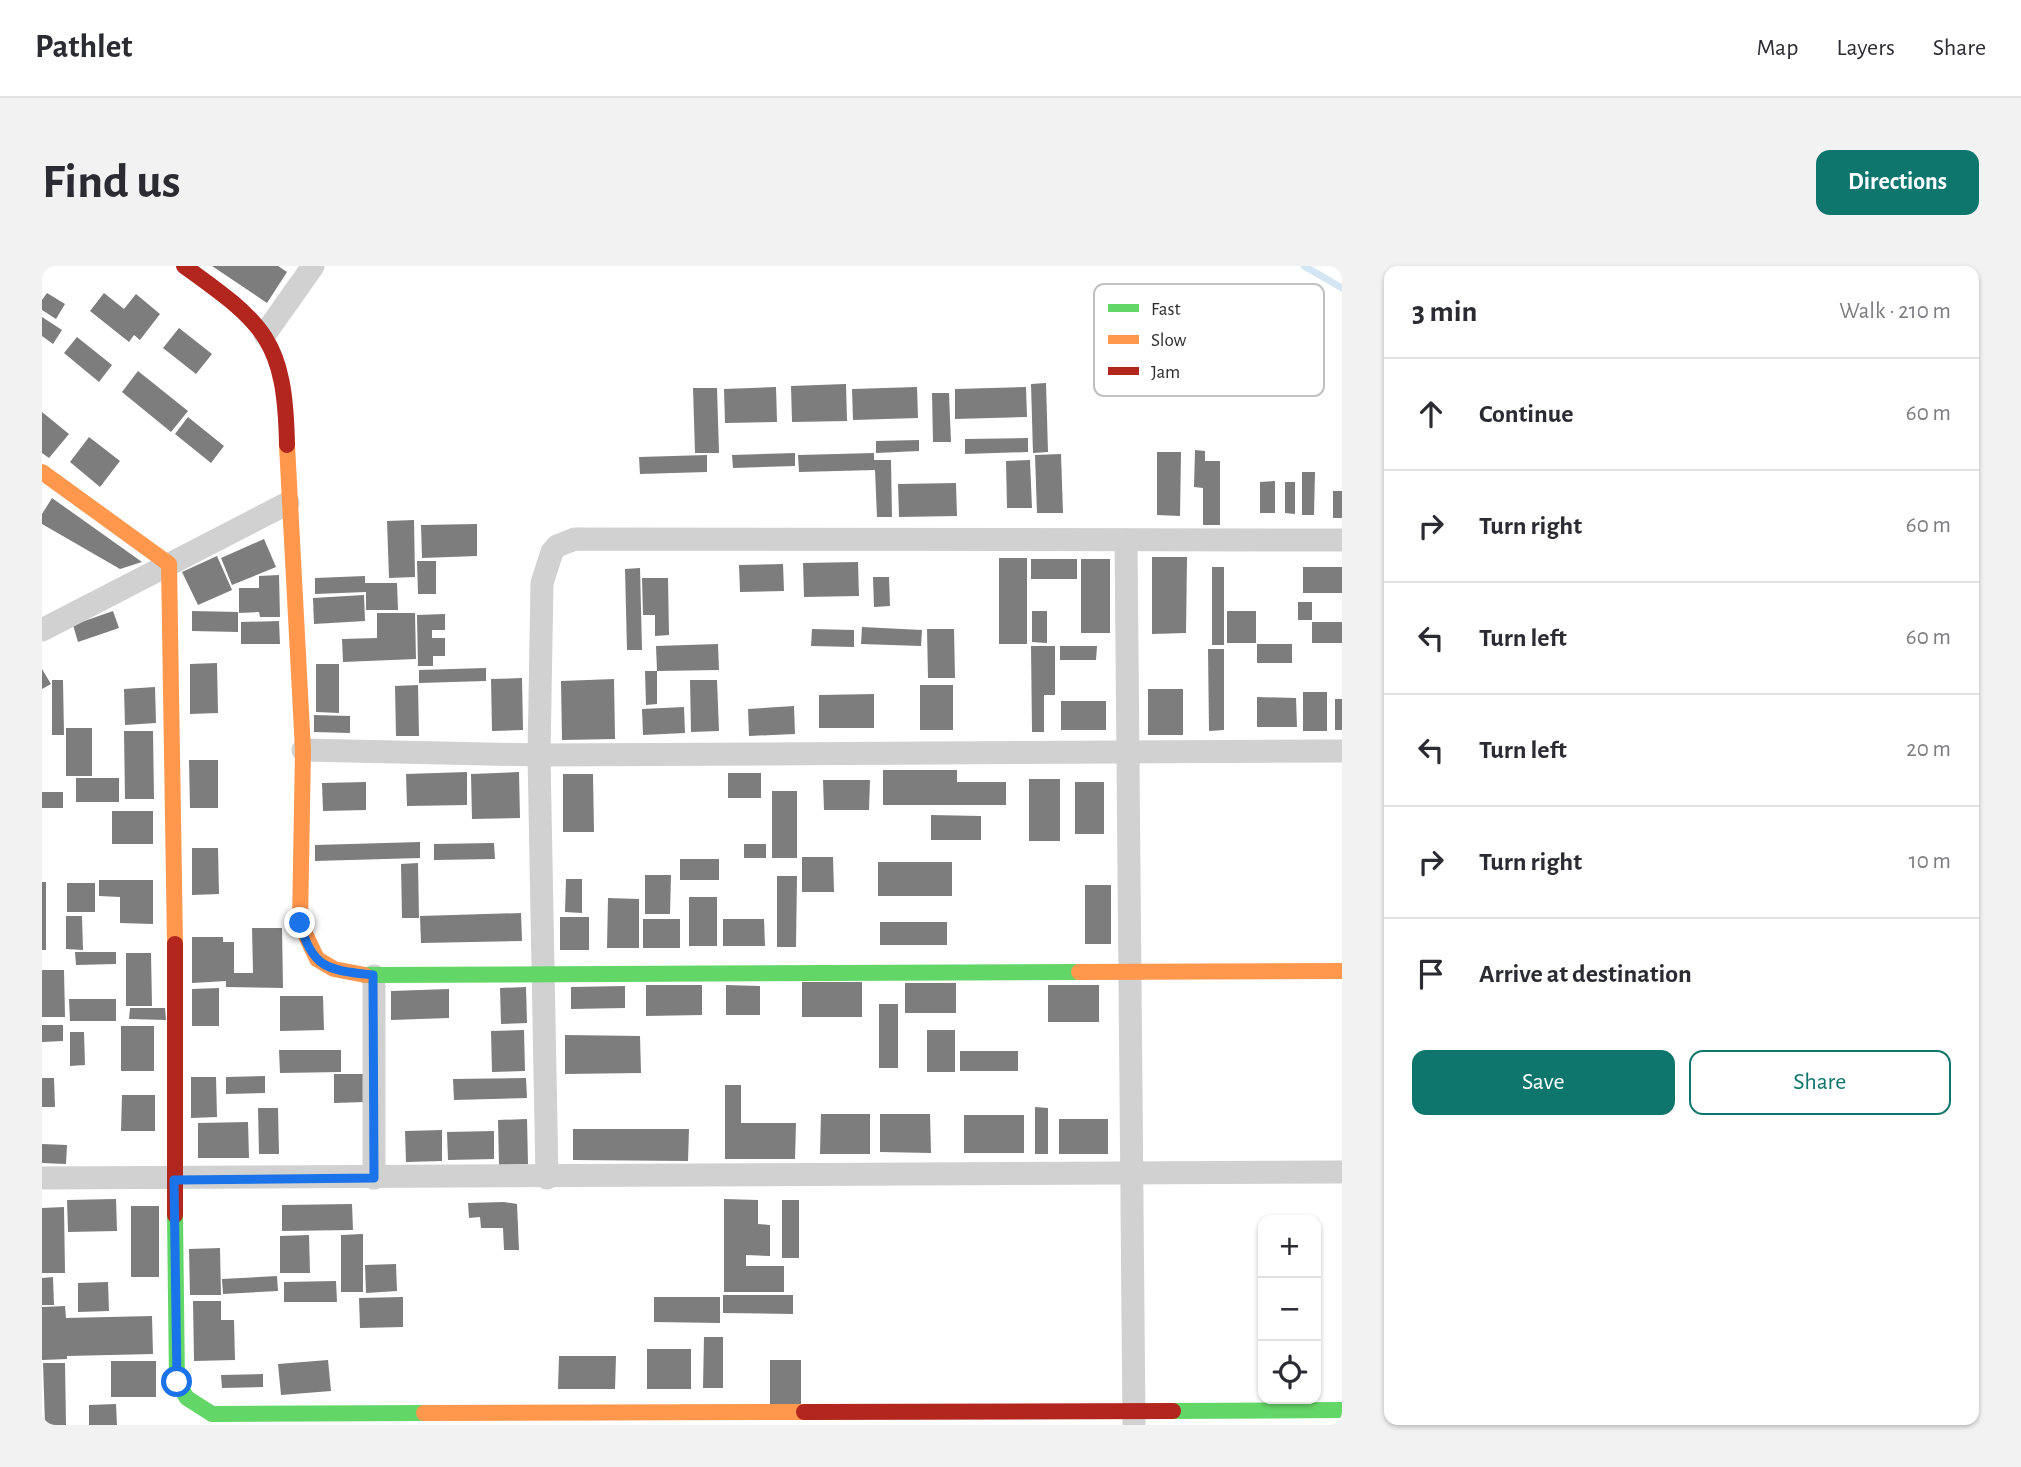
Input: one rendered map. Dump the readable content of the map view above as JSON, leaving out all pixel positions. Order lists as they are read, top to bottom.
{
  "legend": ["Fast", "Slow", "Jam"],
  "page": {
    "header": "Pathlet",
    "nav": ["Map", "Layers", "Share"],
    "buttons": [
      "Directions",
      ["Save", "Share"]
    ],
    "title": "Find us",
    "heading": ["3 min", "Walk · 210 m"],
    "list": [
      ["Continue", "60 m"],
      ["Turn right", "60 m"],
      ["Turn left", "60 m"],
      ["Turn left", "20 m"],
      ["Turn right", "10 m"],
      "Arrive at destination"
    ],
    "map_buttons": ["+", "−"]
  }
}
